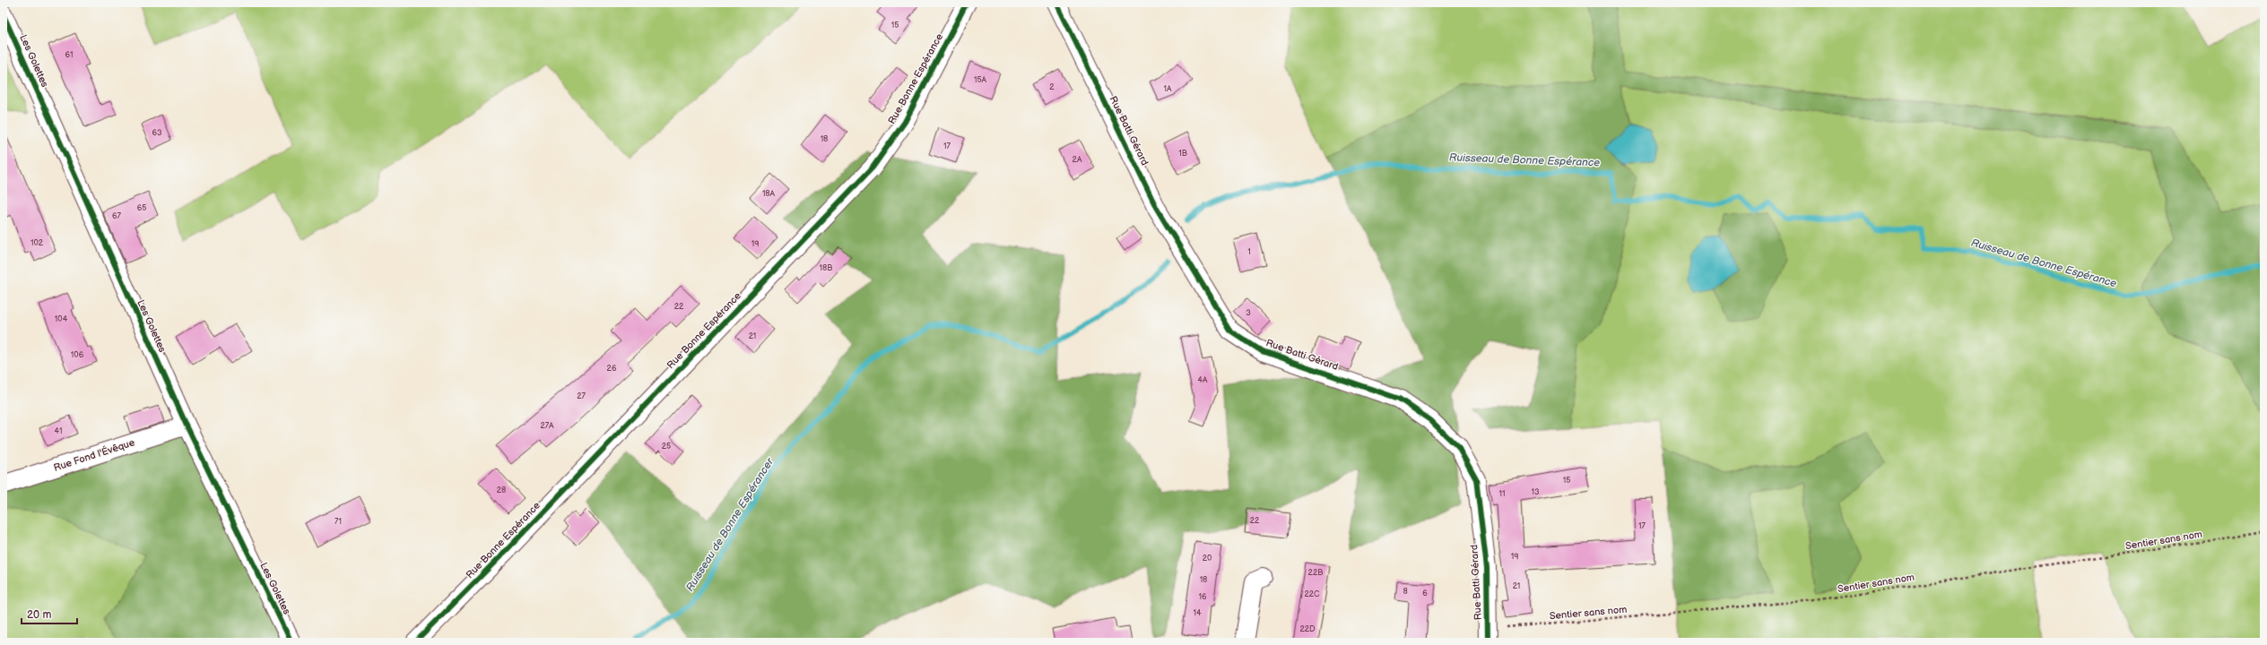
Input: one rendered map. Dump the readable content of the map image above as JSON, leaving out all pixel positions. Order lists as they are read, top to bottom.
{
  "streets": {
    "street": [
      "Les Golettes",
      "Rue Bonne Espérance",
      "Rue Batti Gérard",
      "Rue Fond l'Évêque"
    ],
    "path": ["Sentier sans nom"]
  },
  "crossings": [
    ["Les Golettes", "Rue Fond l'Évêque"],
    ["Rue Batti Gérard", "Sentier sans nom"]
  ],
  "water": ["Ruisseau de Bonne Espérance", "Ruisseau de Bonne Espérancer"],
  "house_numbers": [
    "15",
    "61",
    "15A",
    "2",
    "1A",
    "63",
    "18",
    "17",
    "1B",
    "2A",
    "18A",
    "65",
    "67",
    "102",
    "19",
    "1",
    "18B",
    "22",
    "3",
    "104",
    "21",
    "106",
    "26",
    "4A",
    "27",
    "27A",
    "41",
    "25",
    "15",
    "28",
    "13",
    "11",
    "22",
    "71",
    "17",
    "19",
    "20",
    "22B",
    "18",
    "21",
    "8",
    "6",
    "22C",
    "16",
    "14",
    "22D"
  ],
  "scale_bar": "20 m"
}
